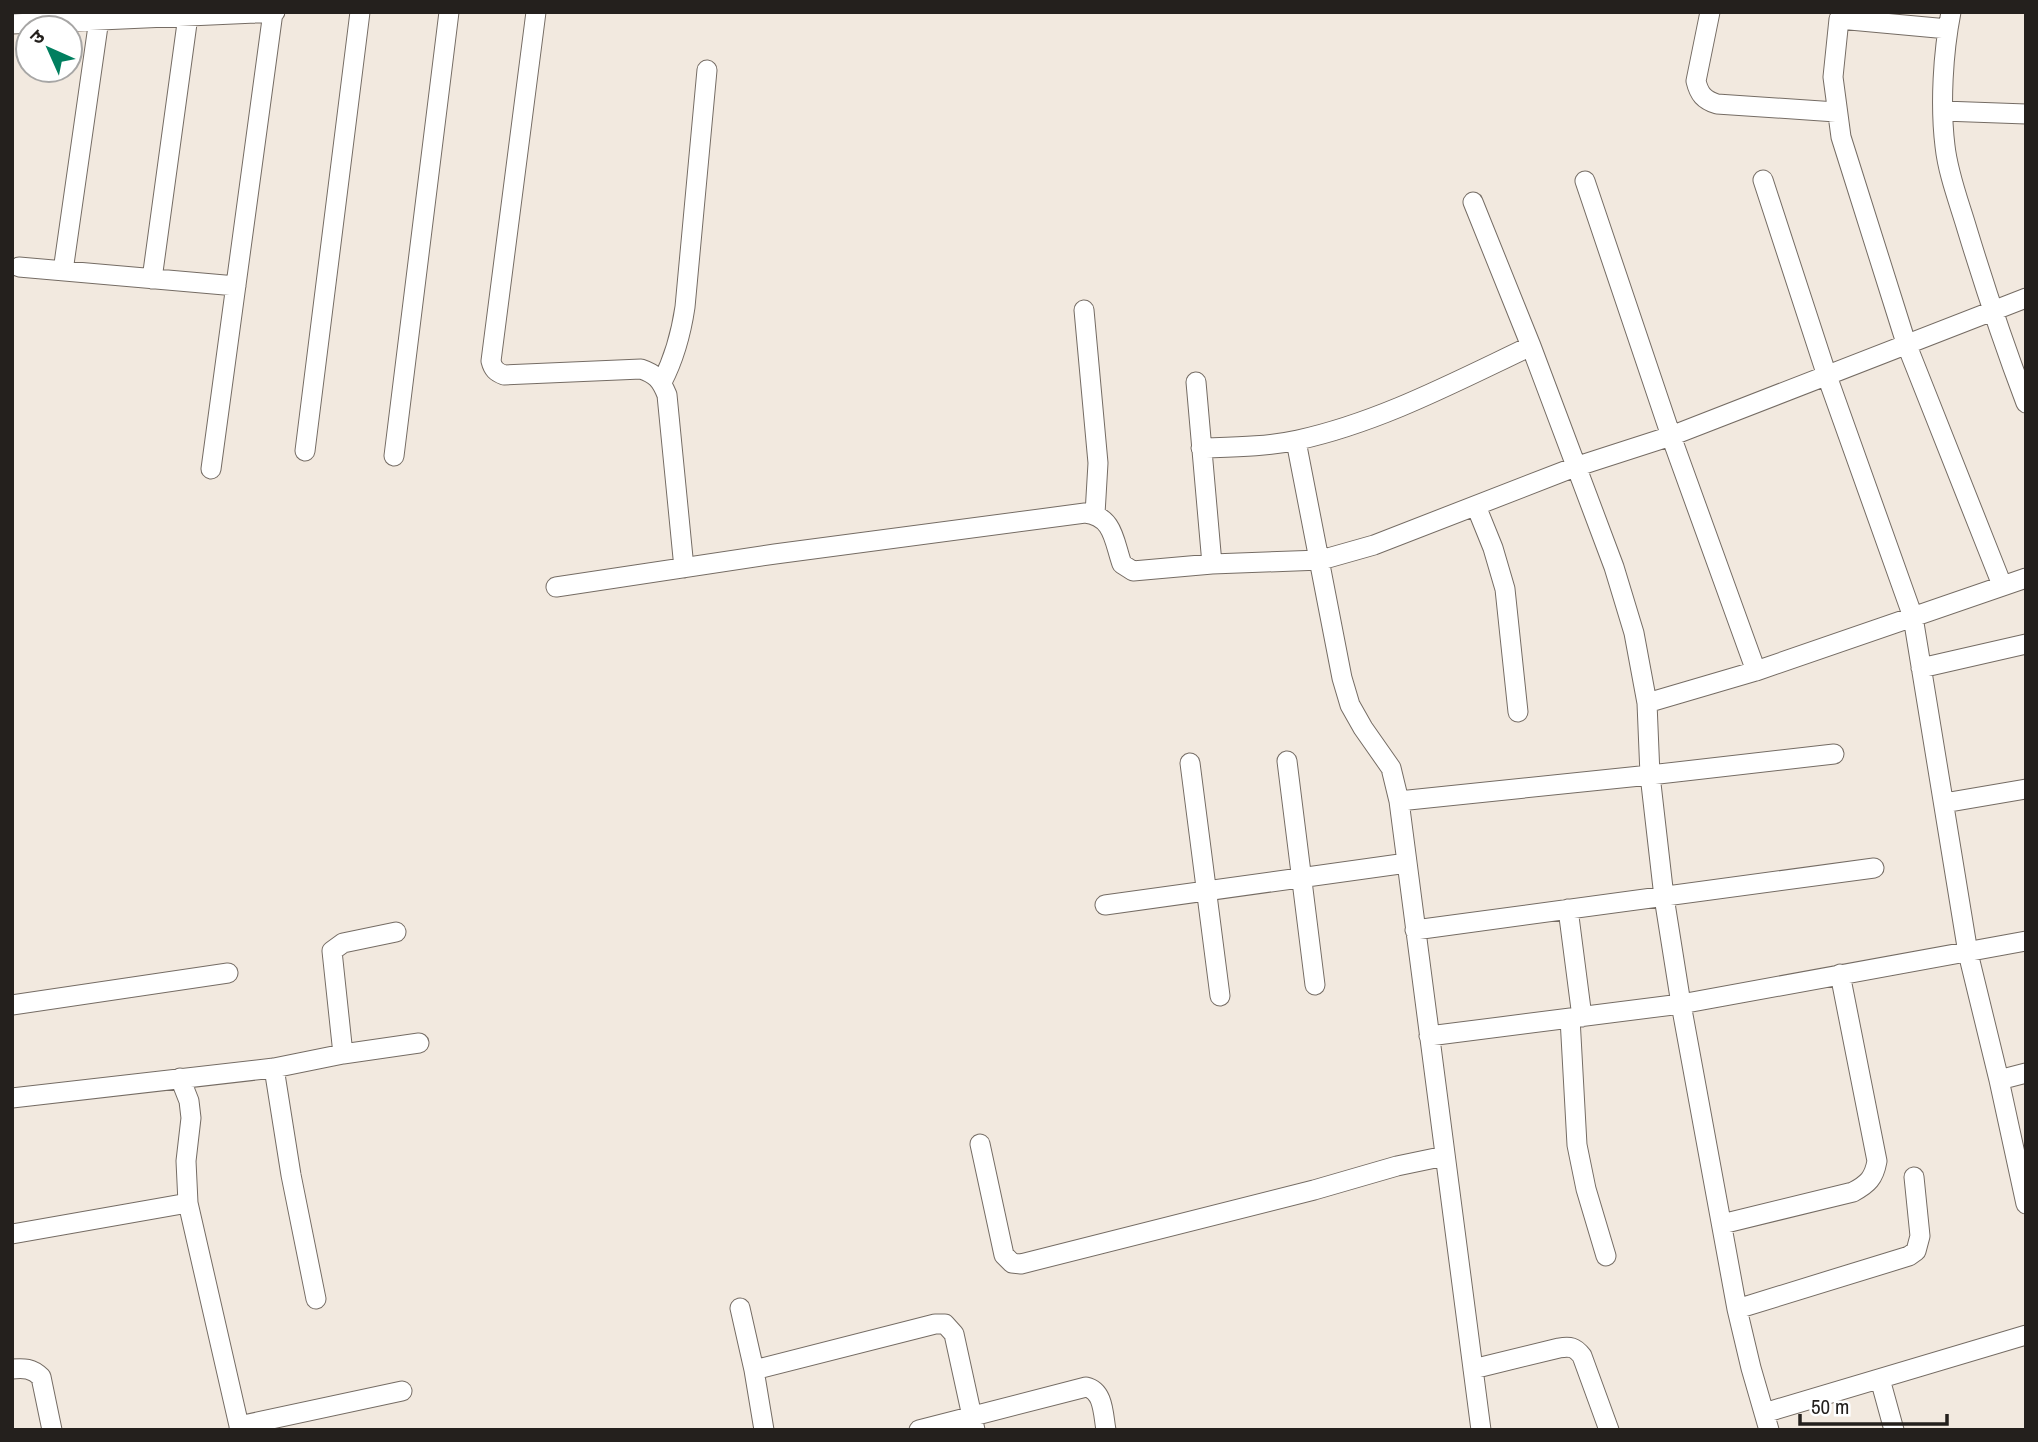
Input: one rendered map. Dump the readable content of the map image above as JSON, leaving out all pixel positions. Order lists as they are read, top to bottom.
{
  "scale_bar": "50 m",
  "north": "top left"
}
